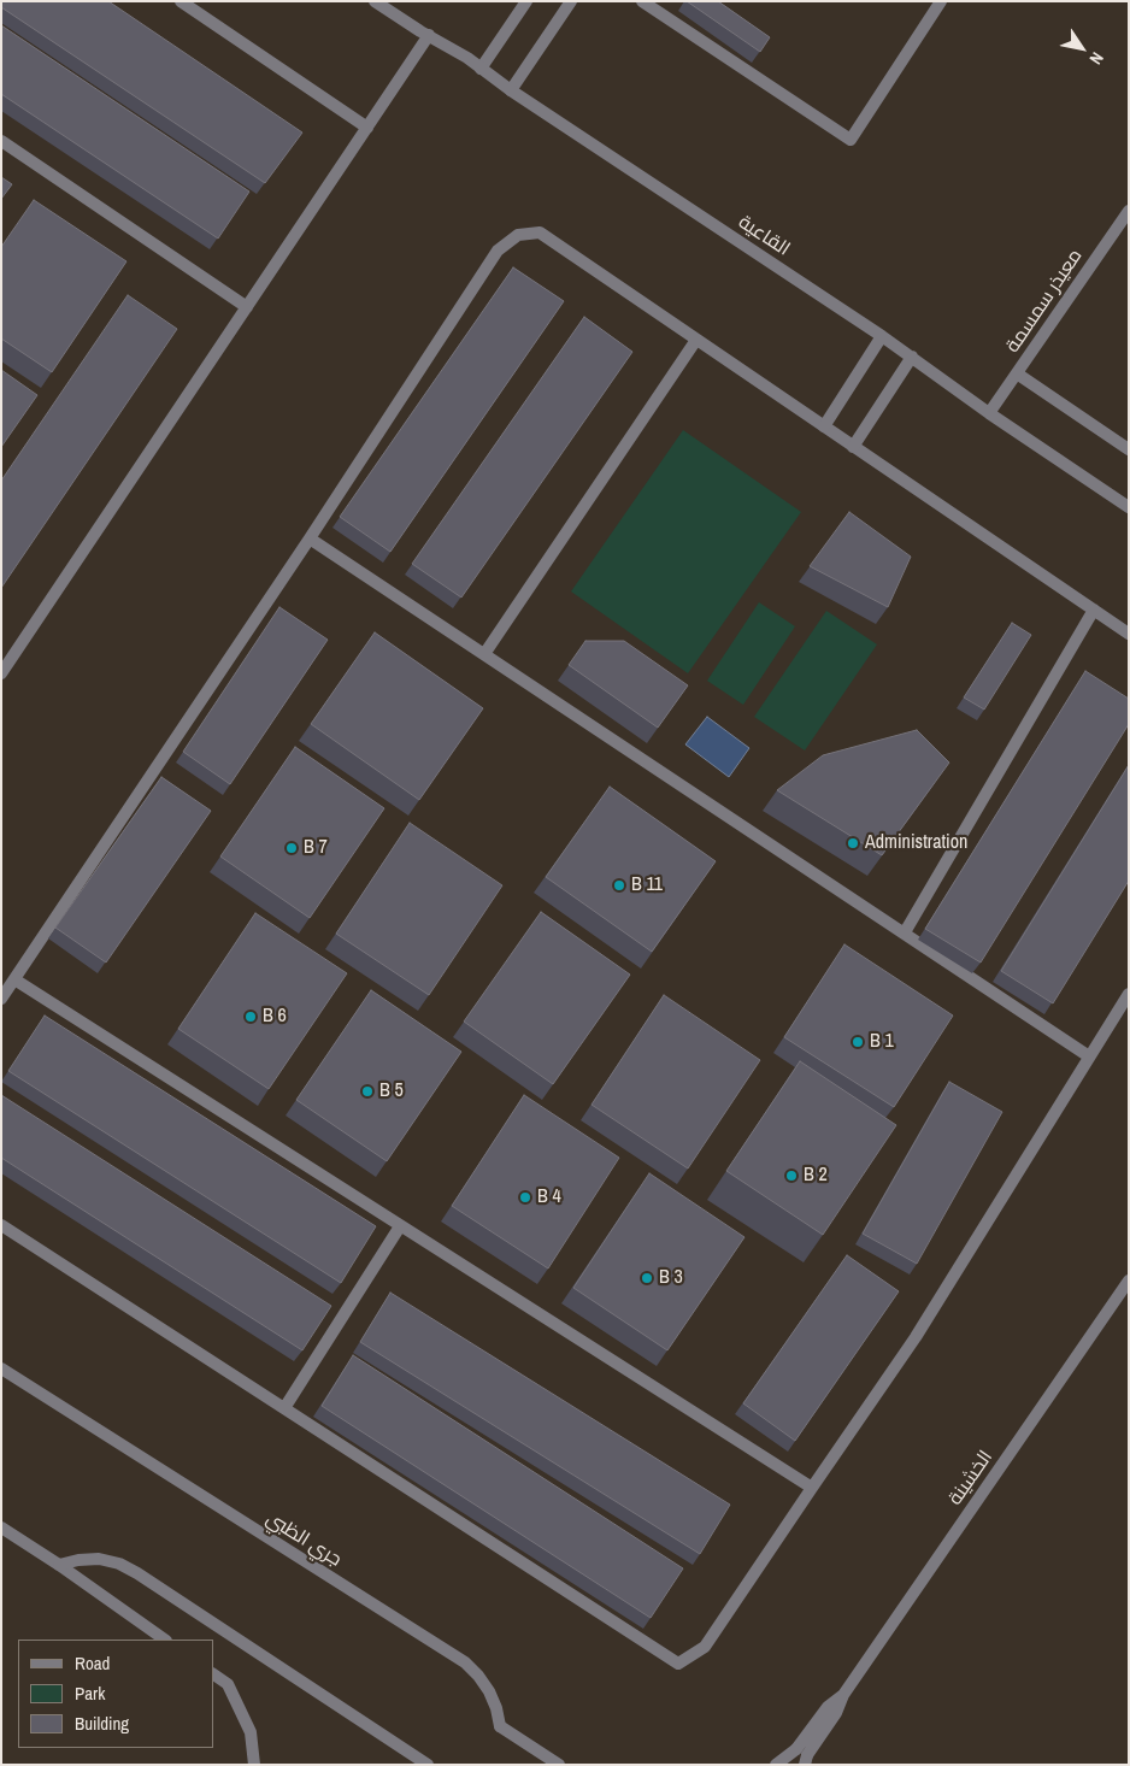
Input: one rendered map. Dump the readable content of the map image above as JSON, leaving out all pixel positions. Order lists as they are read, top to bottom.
{
  "streets": {
    "street": [
      "القاعية",
      "معيذر سمسمة",
      "الخشينة",
      "جري الظبي"
    ]
  },
  "crossings": [
    ["القاعية", "معيذر سمسمة"]
  ],
  "places": [
    "Administration",
    "B 7",
    "B 11",
    "B 6",
    "B 1",
    "B 5",
    "B 2",
    "B 4",
    "B 3"
  ],
  "legend": ["Road", "Park", "Building"],
  "north": "bottom right"
}
